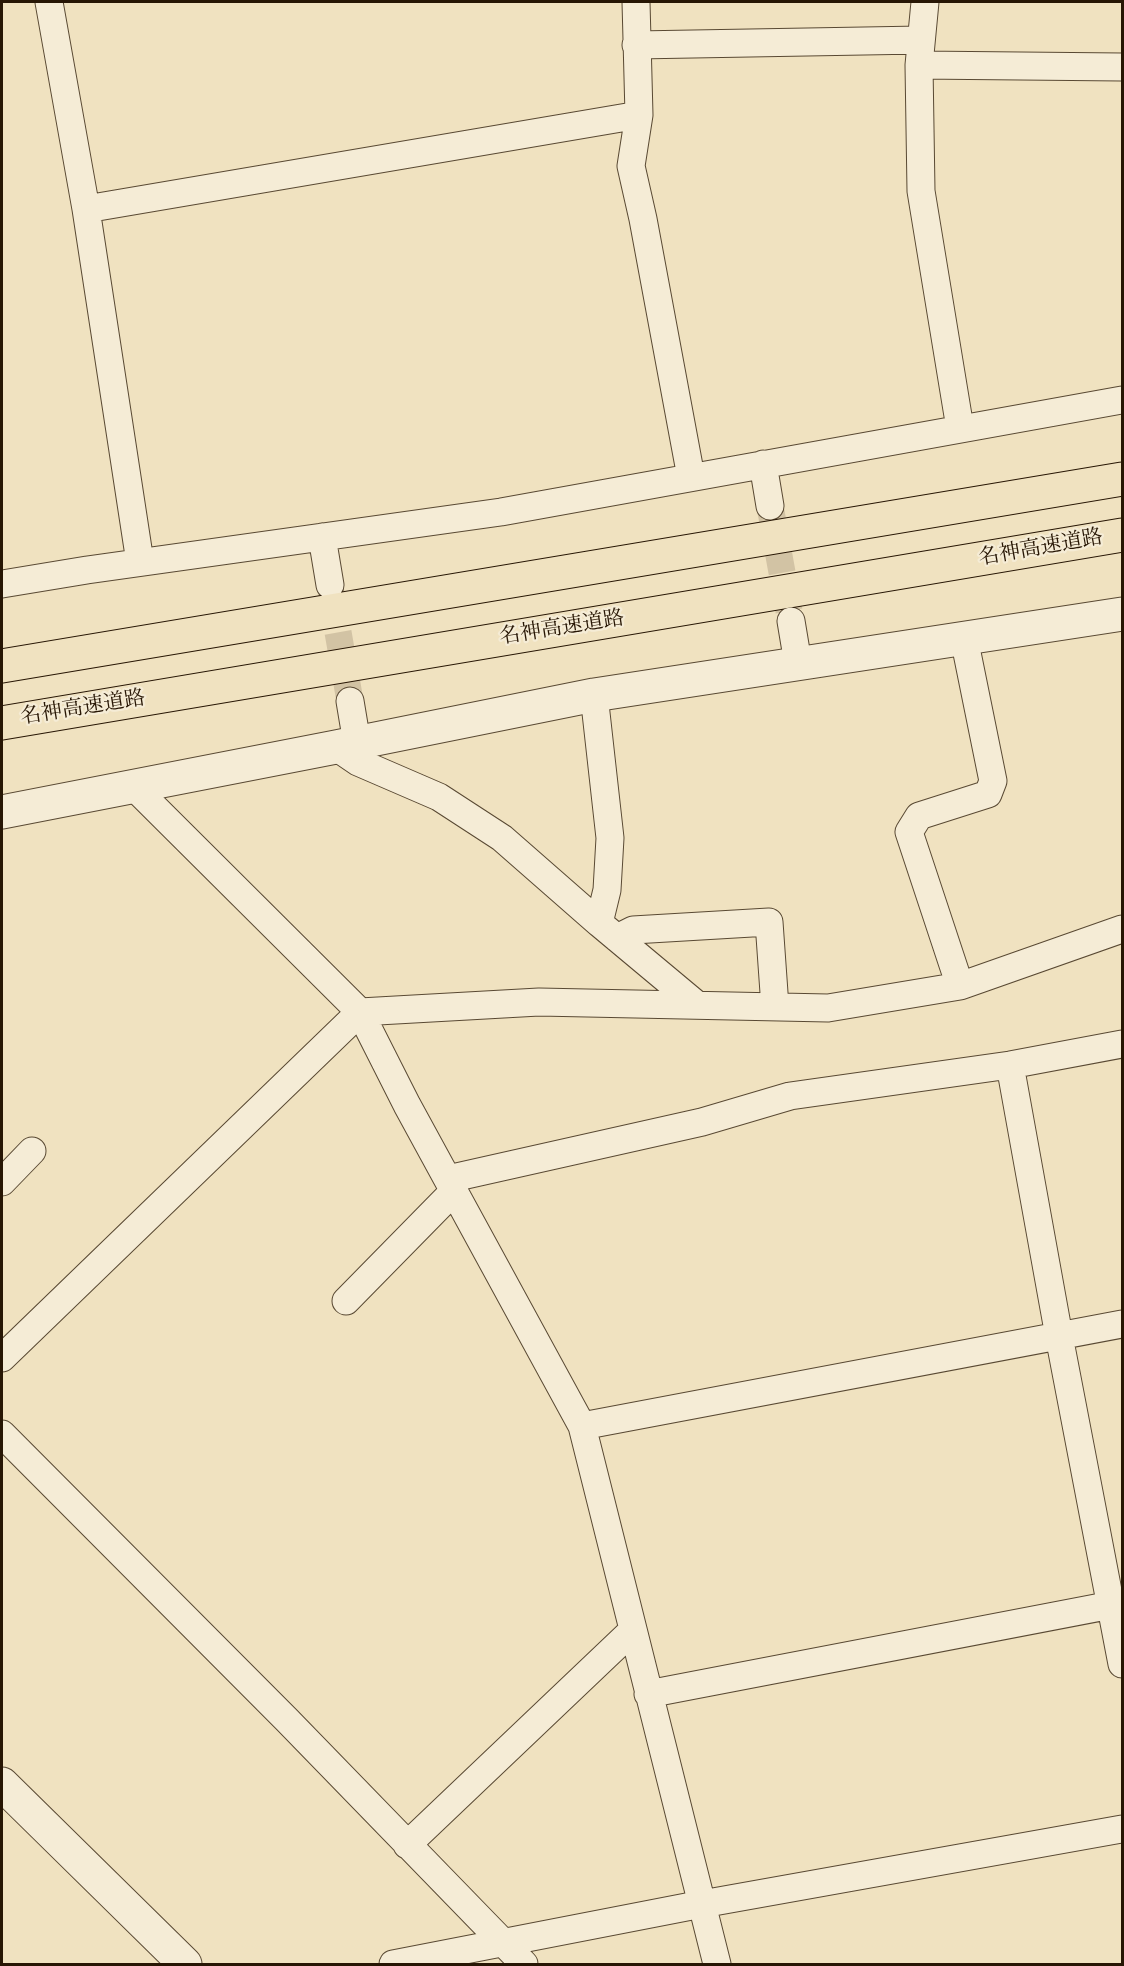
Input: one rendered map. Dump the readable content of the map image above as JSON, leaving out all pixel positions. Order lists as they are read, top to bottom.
{
  "streets": {
    "highway": ["名神高速道路"]
  }
}
